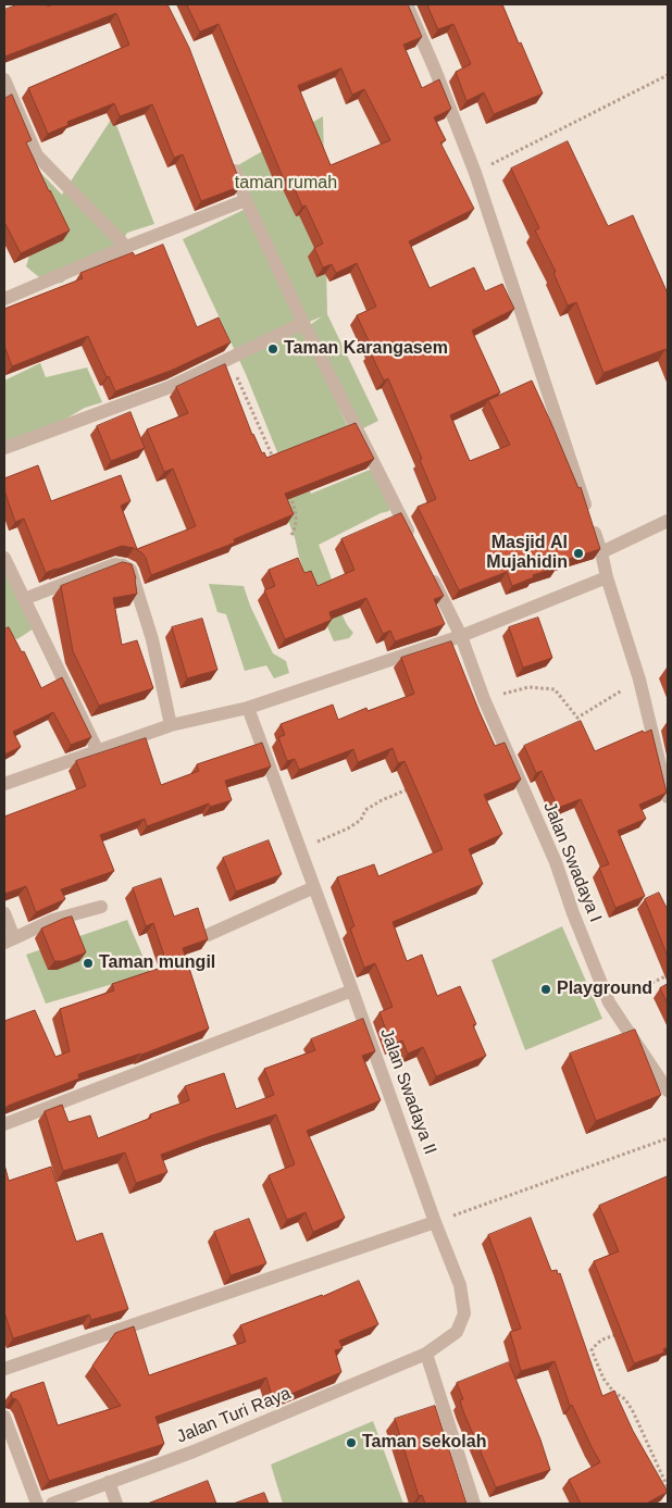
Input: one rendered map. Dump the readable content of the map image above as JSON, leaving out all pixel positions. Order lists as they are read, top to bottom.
{
  "streets": {
    "street": ["Jalan Swadaya I", "Jalan Swadaya II", "Jalan Turi Raya"]
  },
  "crossings": [
    ["Jalan Swadaya II", "Jalan Turi Raya"]
  ],
  "parks": ["taman rumah"],
  "places": [
    "Taman Karangasem",
    "Masjid Al Mujahidin",
    "Taman mungil",
    "Playground",
    "Taman sekolah"
  ]
}
